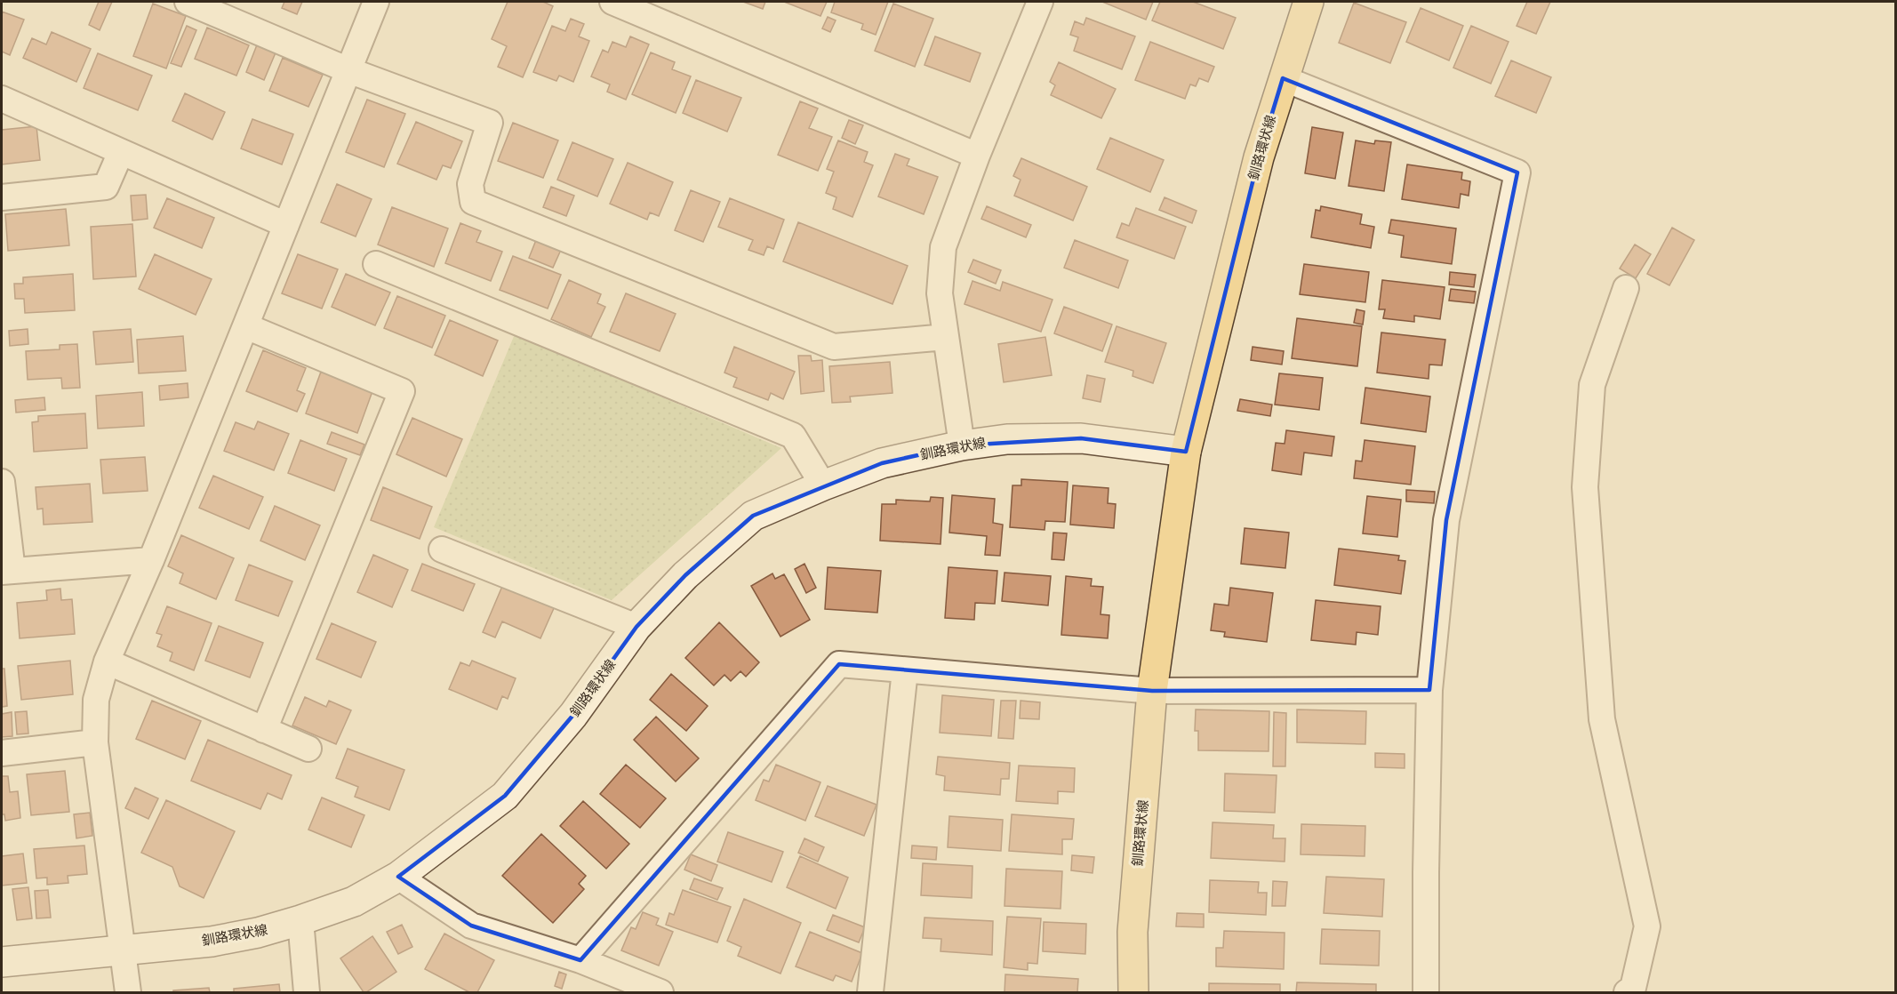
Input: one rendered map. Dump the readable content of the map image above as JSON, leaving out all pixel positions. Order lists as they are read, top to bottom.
{
  "streets": {
    "main road": ["釧路環状線"]
  }
}
